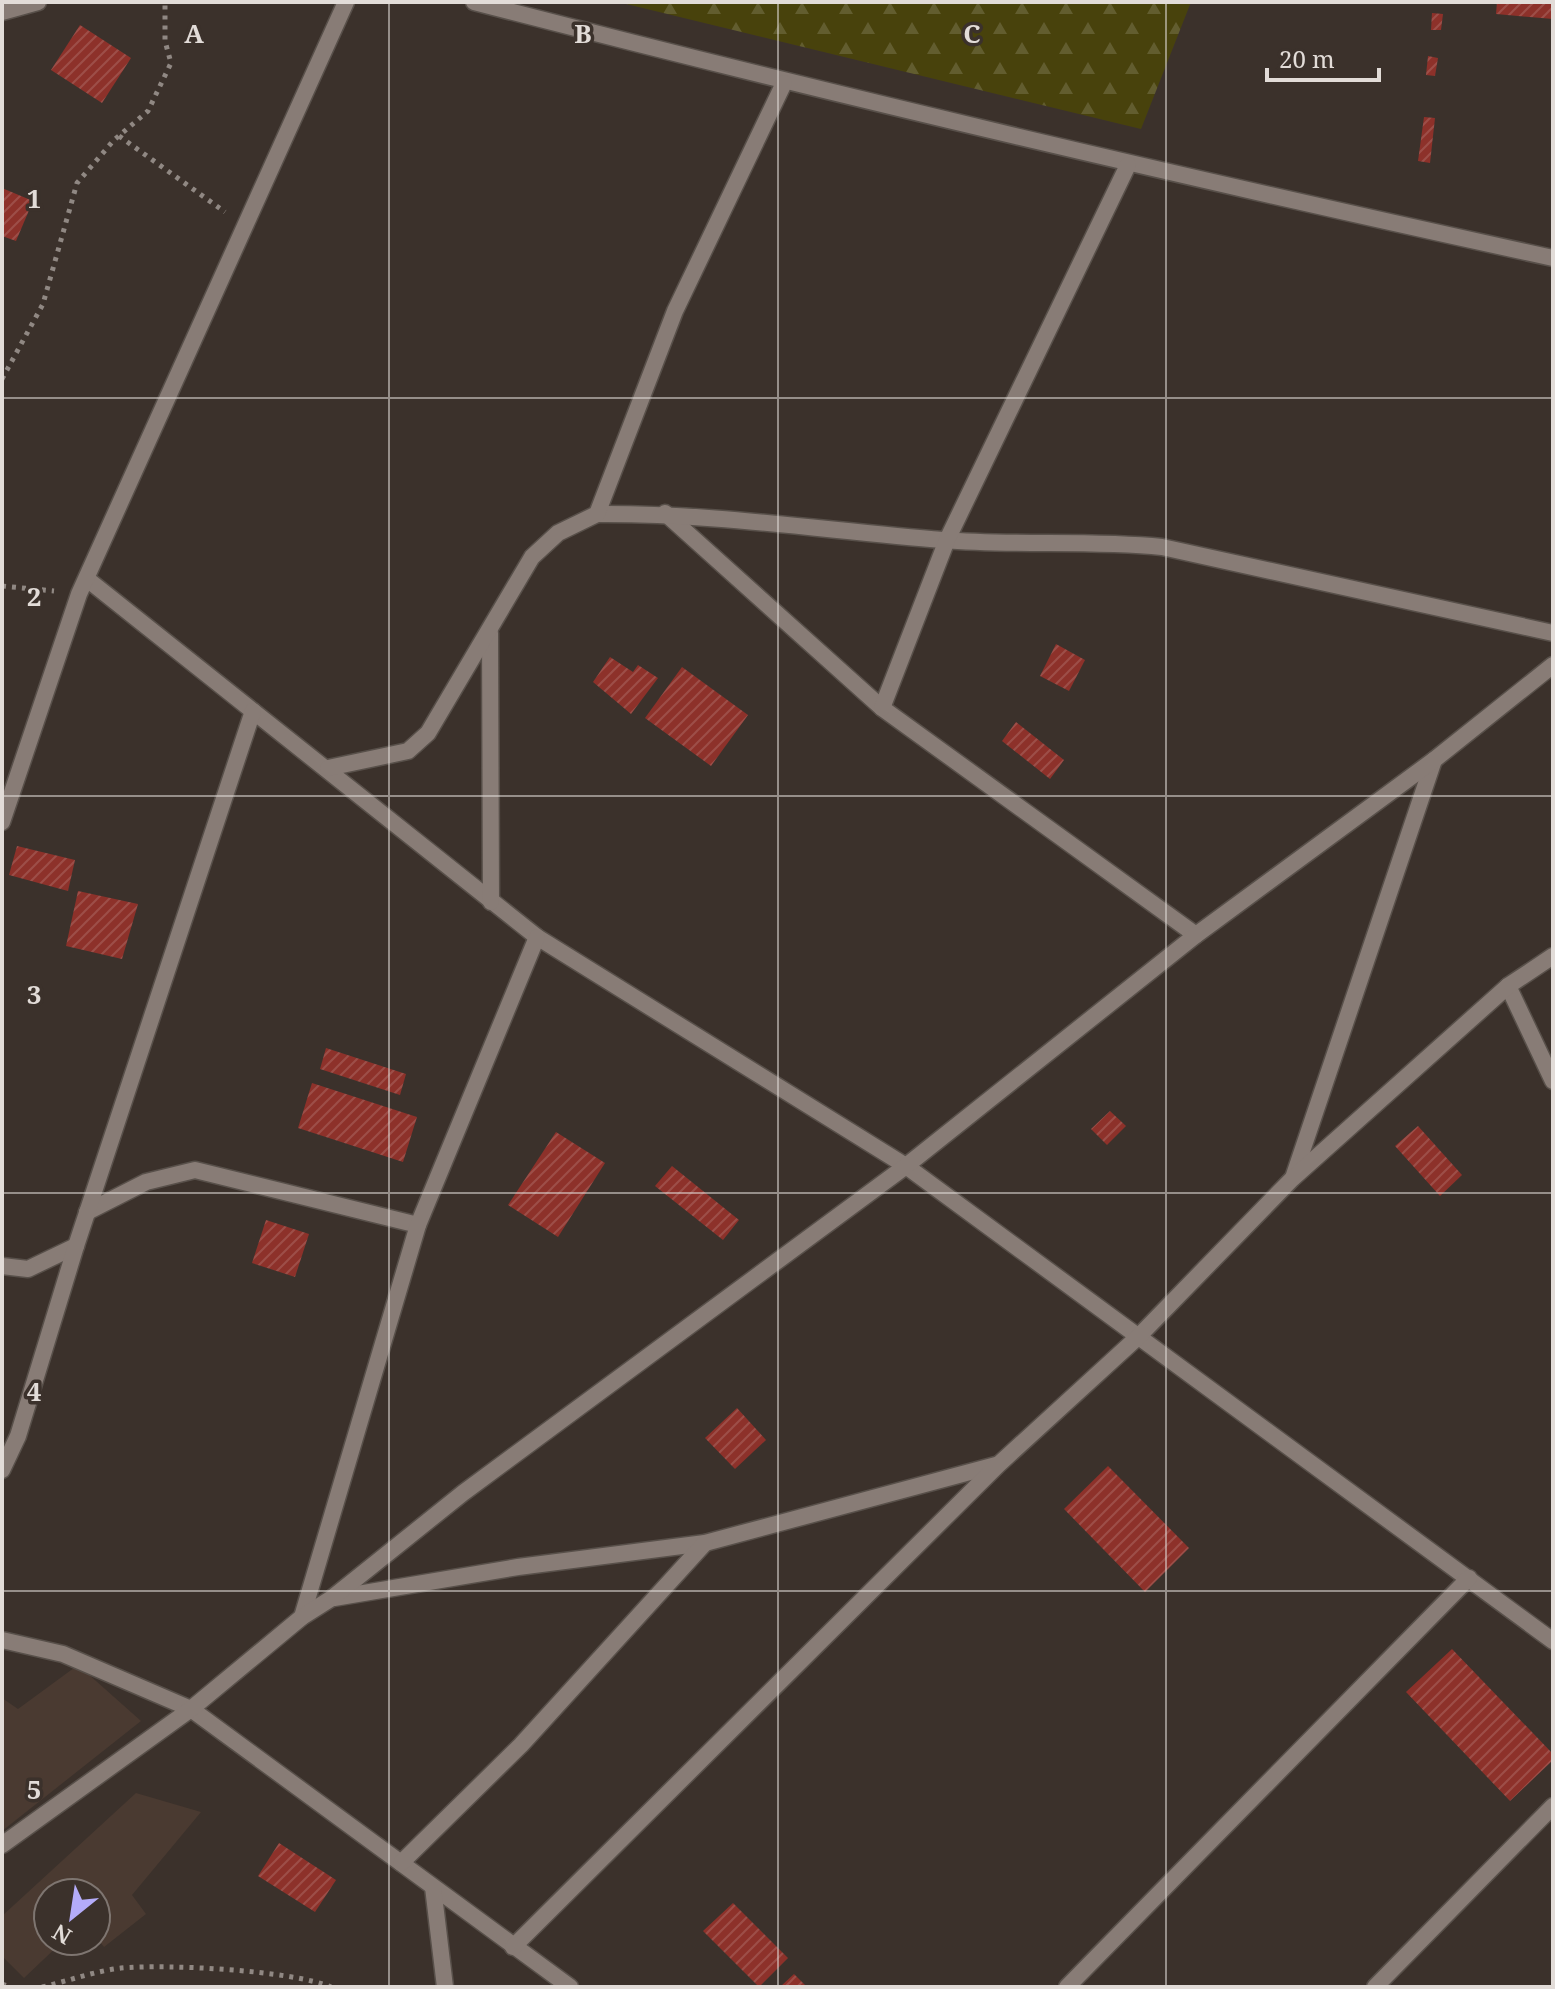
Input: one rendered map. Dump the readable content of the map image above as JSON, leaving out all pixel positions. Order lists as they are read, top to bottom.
{
  "scale_bar": "20 m",
  "north": "bottom left",
  "grid": {
    "columns": ["A", "B", "C"],
    "rows": [
      "1",
      "2",
      "3",
      "4",
      "5"
    ]
  }
}
